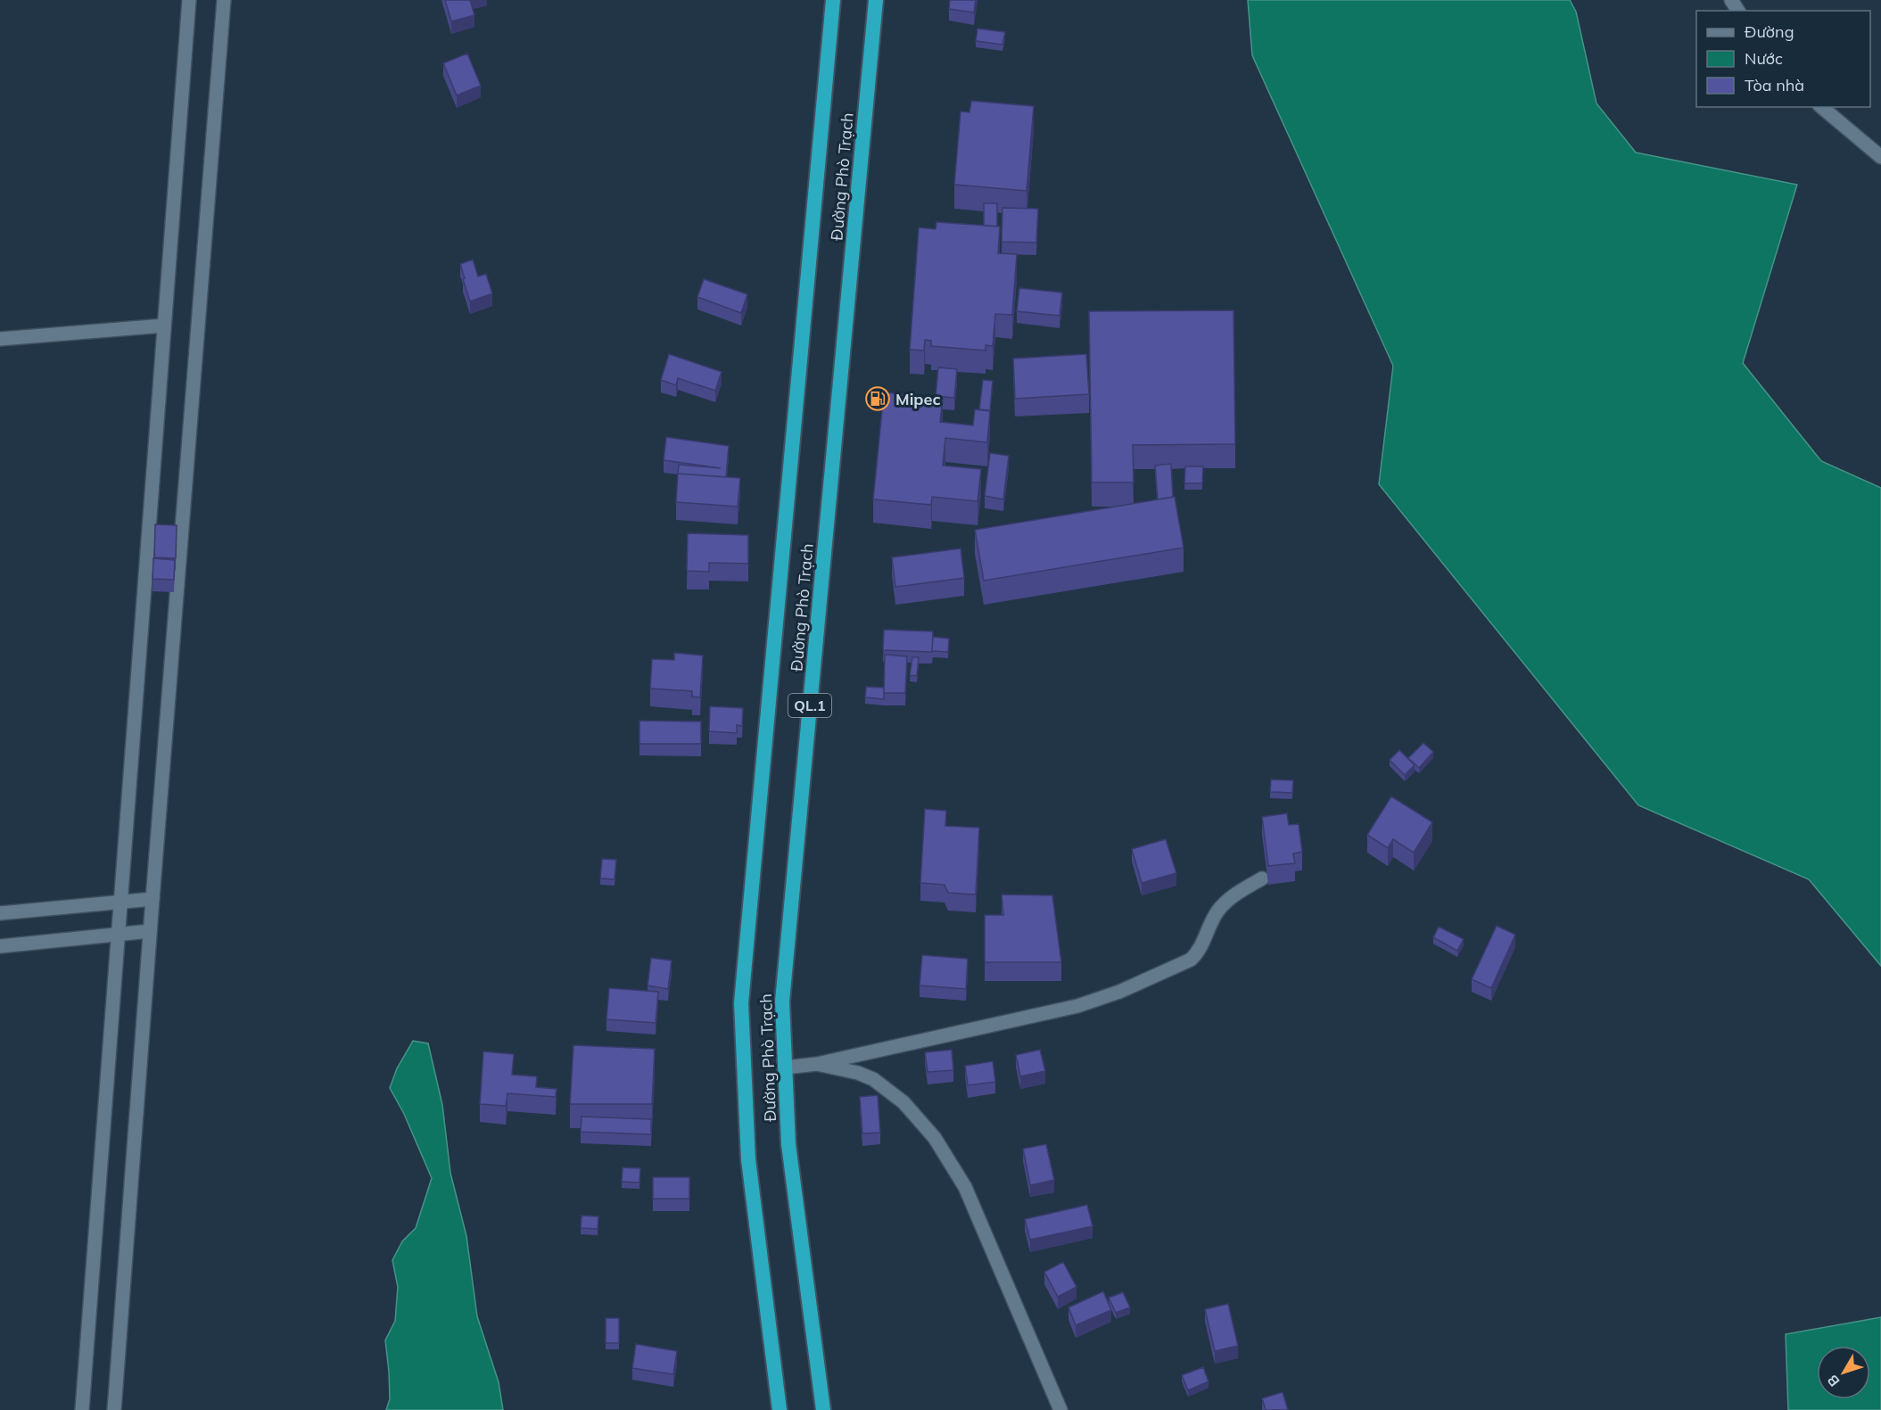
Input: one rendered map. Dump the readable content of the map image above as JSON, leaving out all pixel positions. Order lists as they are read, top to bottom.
{
  "streets": {
    "highway": ["Đường Phò Trạch", "QL.1"]
  },
  "places": {
    "fuel station": ["Mipec"]
  },
  "legend": ["Đường", "Nước", "Tòa nhà"],
  "north": "bottom left"
}
